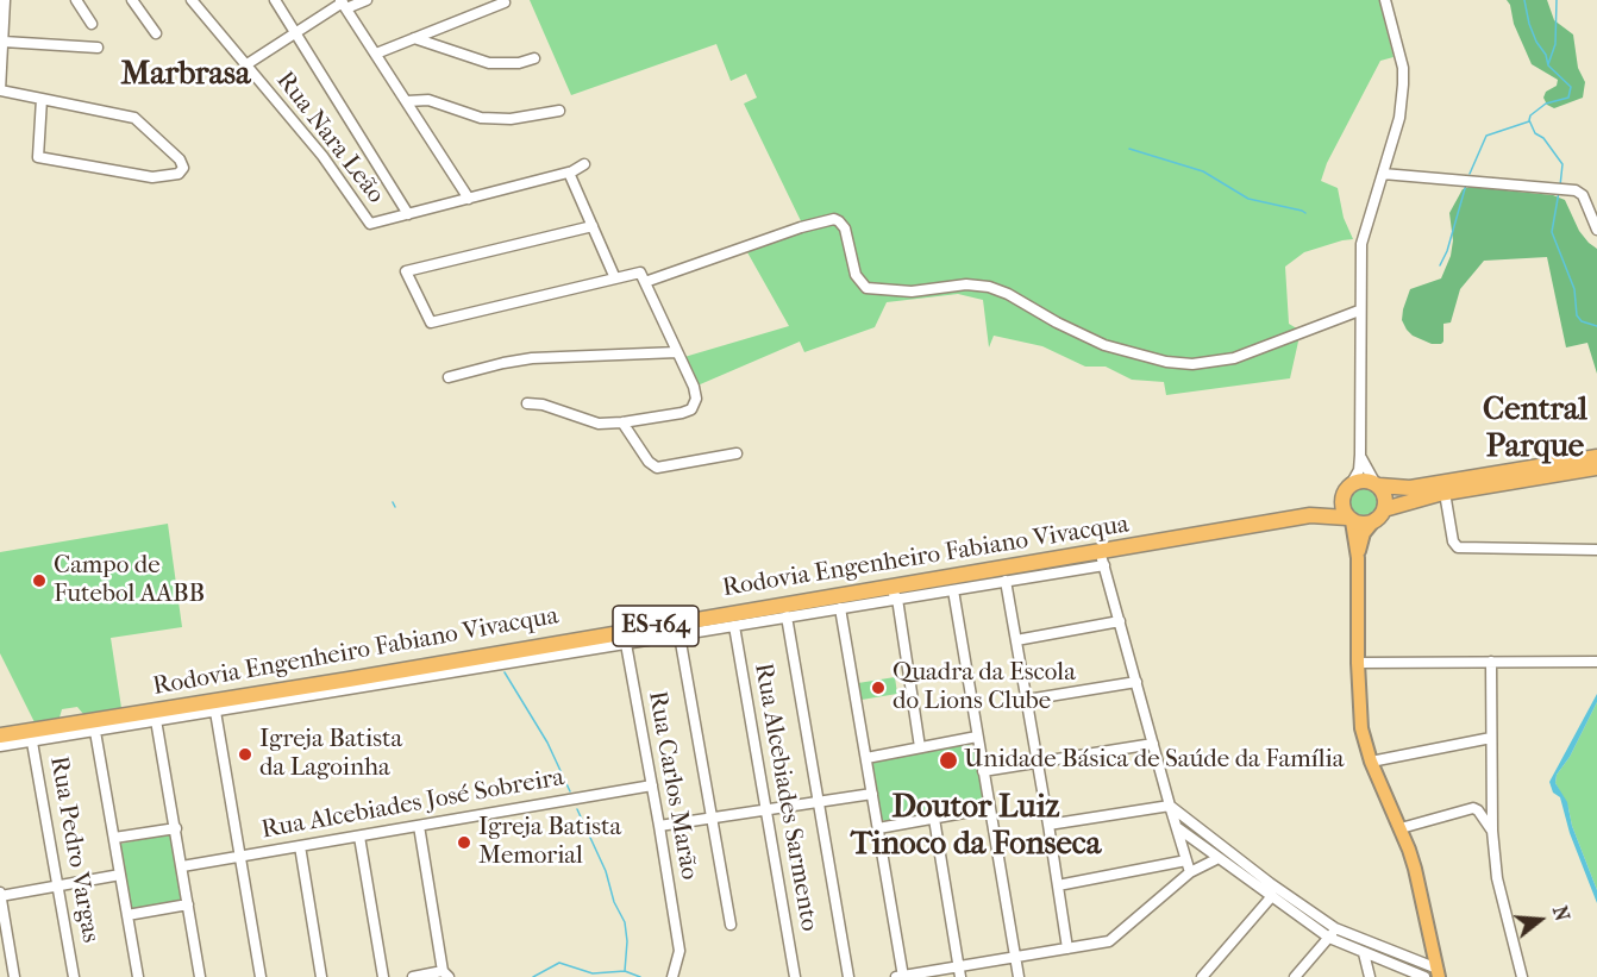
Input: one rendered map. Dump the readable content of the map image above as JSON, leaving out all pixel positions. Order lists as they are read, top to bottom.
{
  "streets": {
    "highway": ["Rodovia Engenheiro Fabiano Vivacqua", "ES-164"],
    "street": [
      "Rua Nara Leão",
      "Rua Carlos Marão",
      "Rua Alcebiades Sarmento",
      "Rua Alcebiades José Sobreira",
      "Rua Pedro Vargas"
    ]
  },
  "crossings": [
    ["Rodovia Engenheiro Fabiano Vivacqua", "Rua Pedro Vargas"],
    ["Rua Carlos Marão", "Rua Alcebiades José Sobreira"]
  ],
  "districts": ["Marbrasa", "Central Parque", "Doutor Luiz Tinoco da Fonseca"],
  "places": [
    "Campo de Futebol AABB",
    "Quadra da Escola do Lions Clube",
    "Igreja Batista da Lagoinha",
    "Unidade Básica de Saúde da Família",
    "Igreja Batista Memorial"
  ],
  "north": "right"
}
